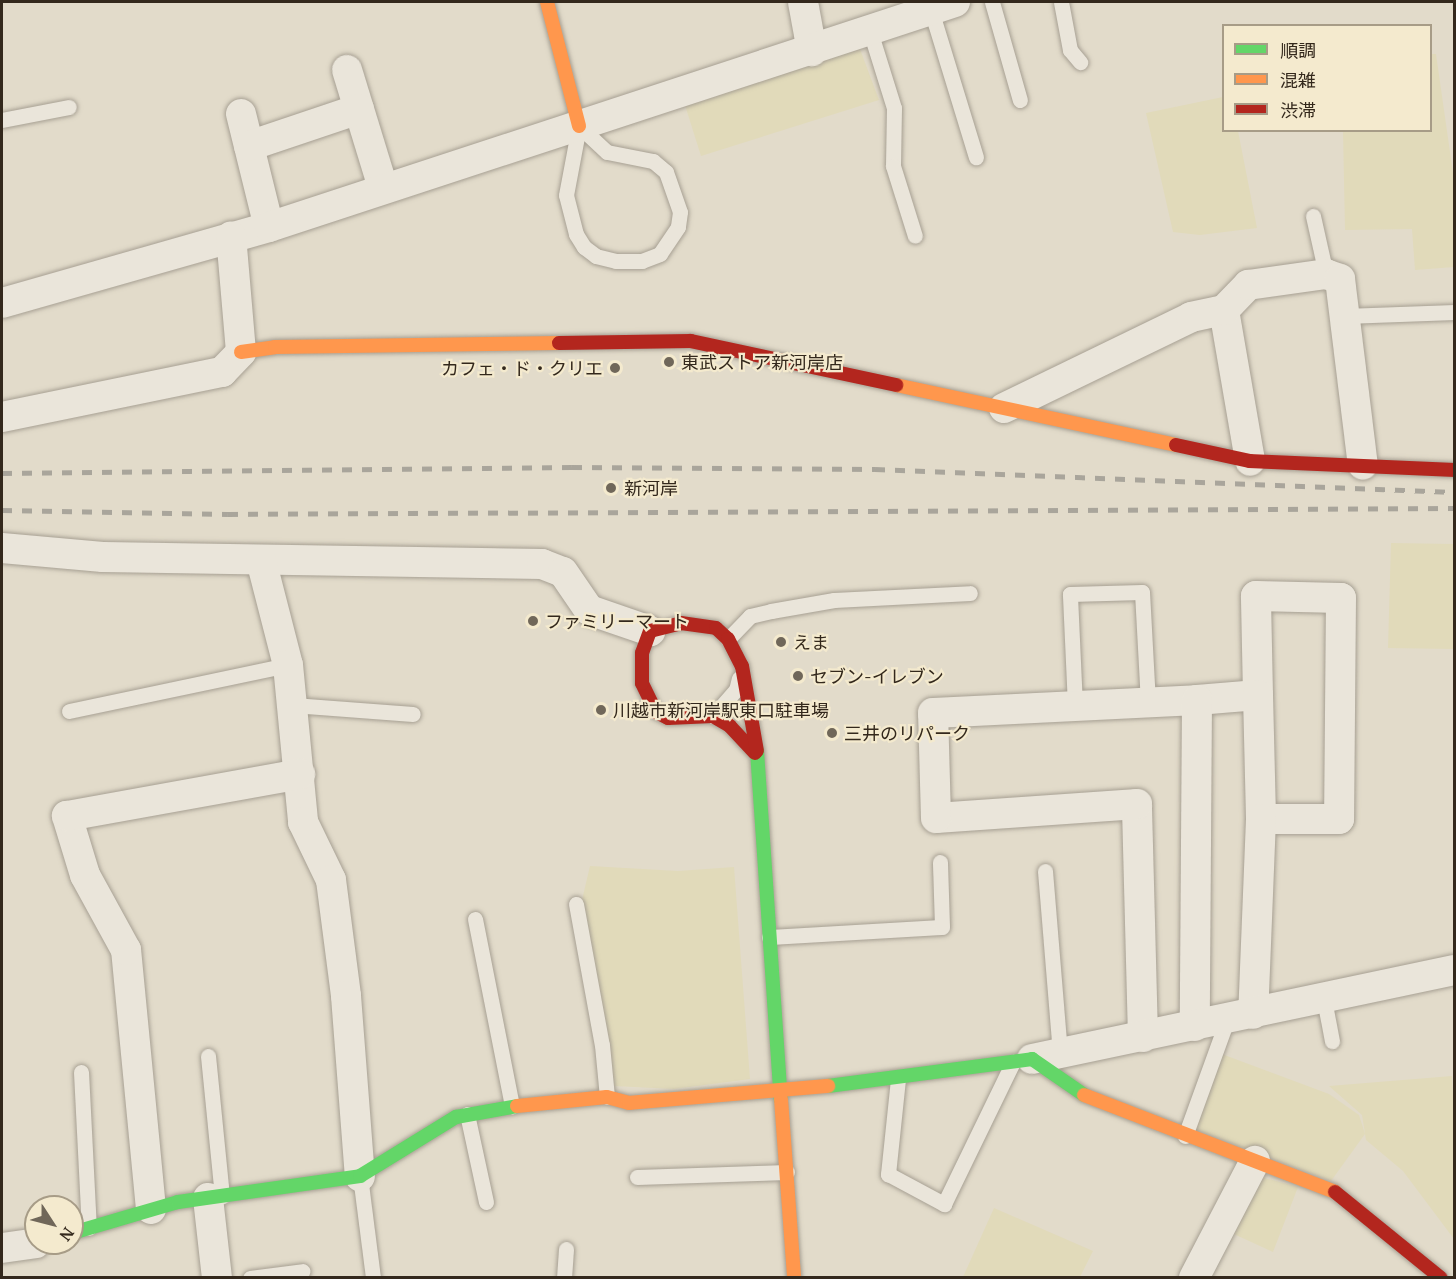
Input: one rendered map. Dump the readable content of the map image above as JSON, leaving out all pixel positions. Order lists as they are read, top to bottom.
{
  "places": [
    "東武ストア新河岸店",
    "カフェ・ド・クリエ",
    "新河岸",
    "ファミリーマート",
    "えま",
    "セブン-イレブン",
    "川越市新河岸駅東口駐車場",
    "三井のリパーク"
  ],
  "legend": ["順調", "混雑", "渋滞"],
  "north": "bottom right"
}
